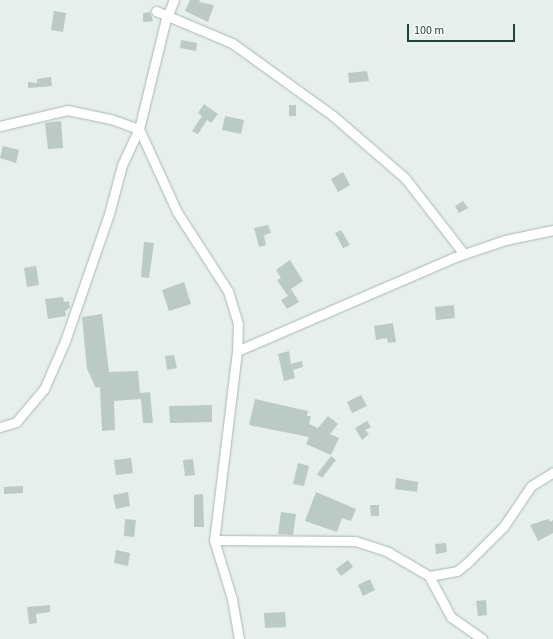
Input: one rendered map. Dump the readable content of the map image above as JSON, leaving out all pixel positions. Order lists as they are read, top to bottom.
{
  "scale_bar": "100 m"
}
